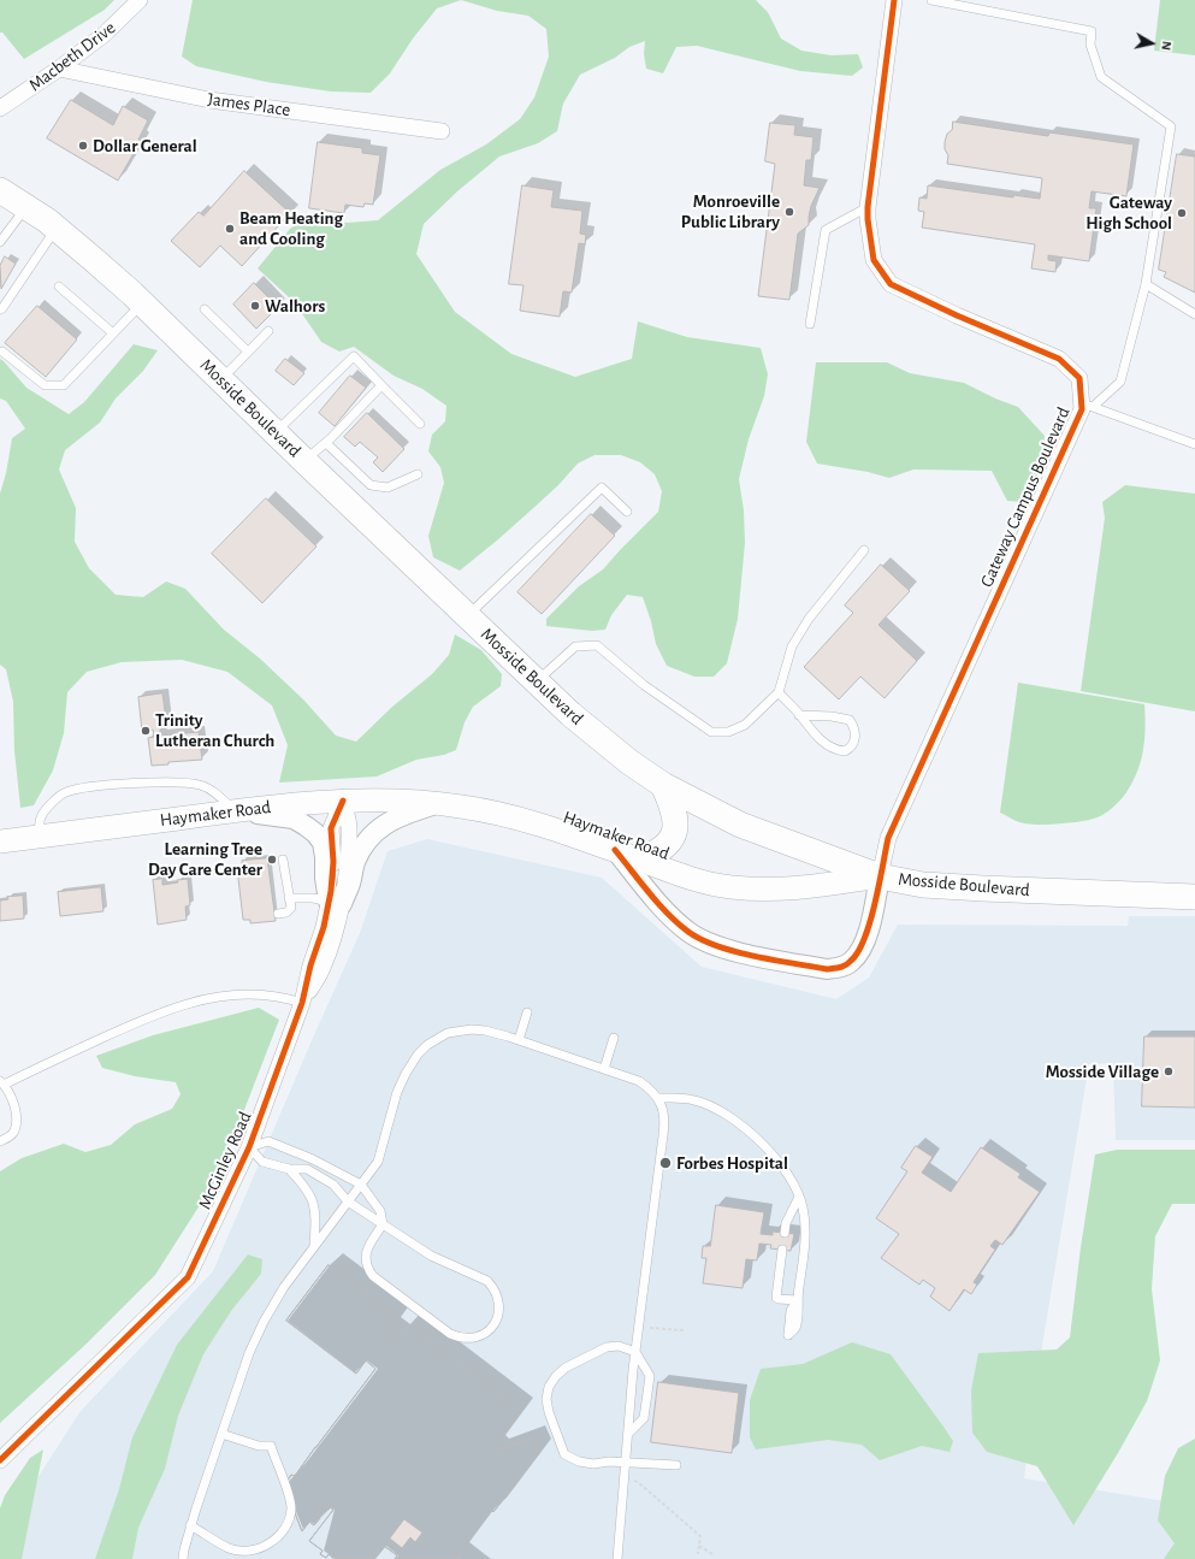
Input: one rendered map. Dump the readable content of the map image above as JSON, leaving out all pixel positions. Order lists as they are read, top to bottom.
{
  "streets": {
    "main road": ["Mosside Boulevard", "Haymaker Road"],
    "street": [
      "Macbeth Drive",
      "James Place",
      "Gateway Campus Boulevard",
      "McGinley Road"
    ]
  },
  "crossings": [
    ["Macbeth Drive", "James Place"],
    ["Mosside Boulevard", "Gateway Campus Boulevard"],
    ["Mosside Boulevard", "Haymaker Road"],
    ["Gateway Campus Boulevard", "Haymaker Road"],
    ["Haymaker Road", "McGinley Road"]
  ],
  "places": [
    "Dollar General",
    "Monroeville Public Library",
    "Gateway High School",
    "Beam Heating and Cooling",
    "Walhors",
    "Trinity Lutheran Church",
    "Learning Tree Day Care Center",
    "Mosside Village",
    "Forbes Hospital"
  ],
  "north": "right"
}
